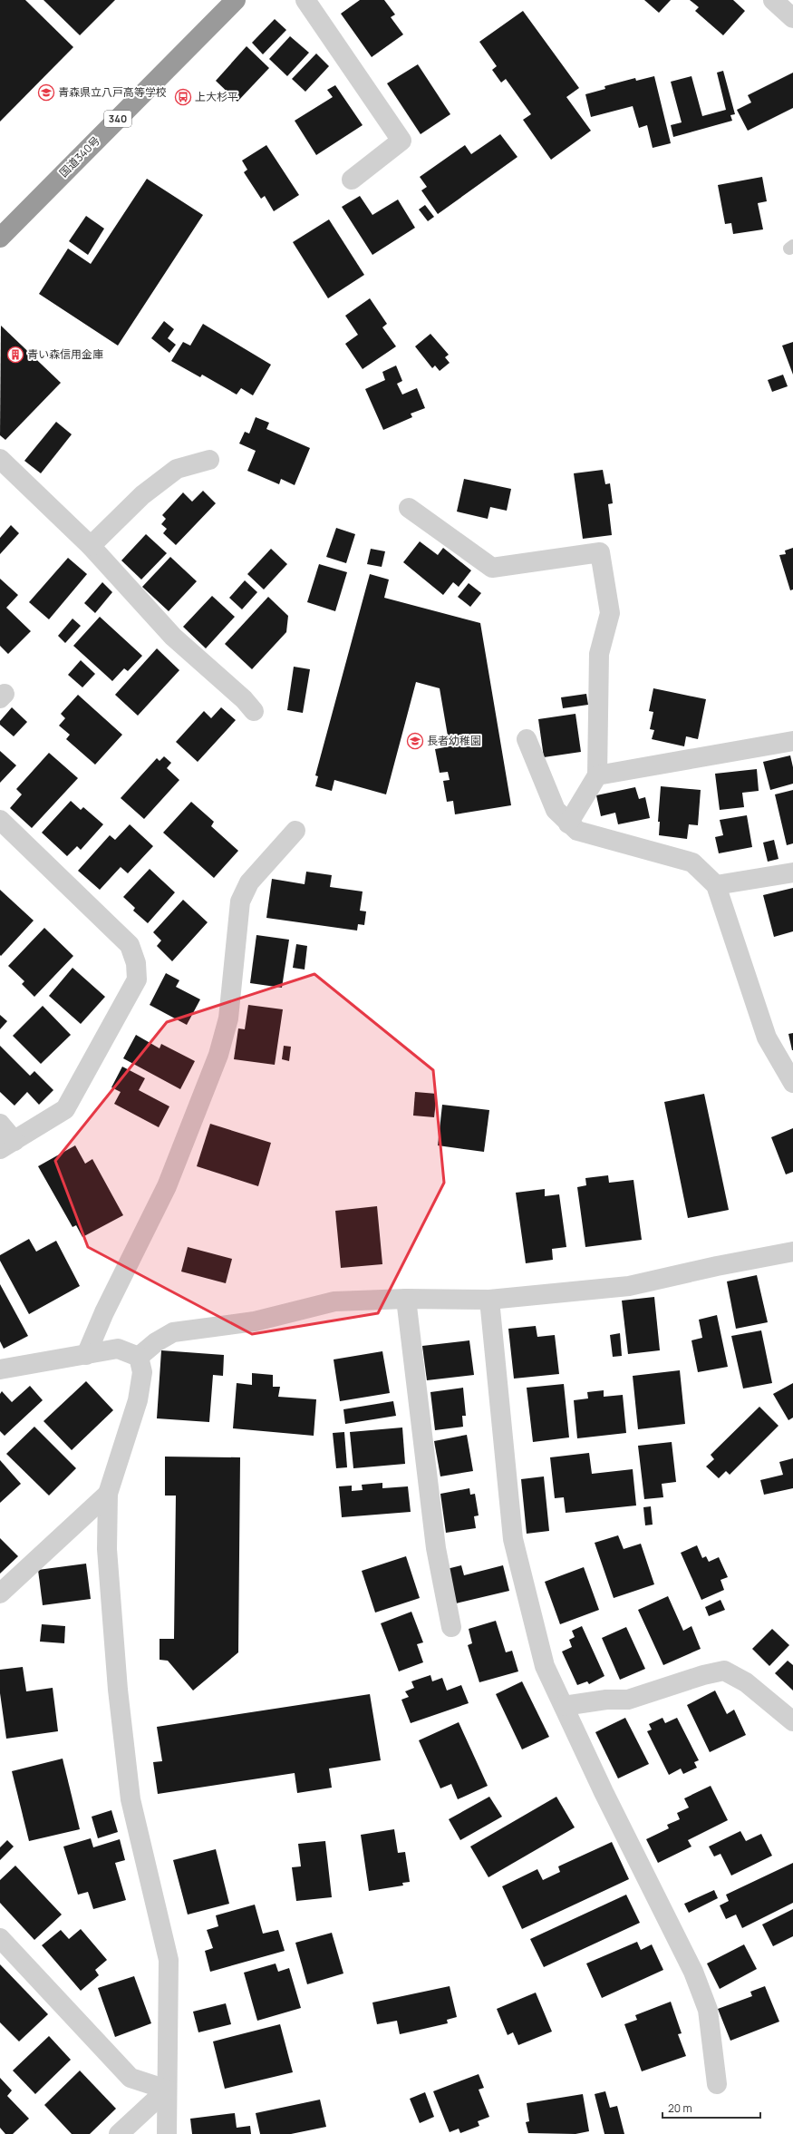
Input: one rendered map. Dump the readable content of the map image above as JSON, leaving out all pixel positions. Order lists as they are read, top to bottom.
{
  "streets": {
    "highway": ["340", "国道340号"]
  },
  "places": {
    "school or university": ["青森県立八戸高等学校", "長者幼稚園"],
    "bus stop": ["上大杉平"],
    "building": ["青い森信用金庫"]
  },
  "scale_bar": "20 m"
}
